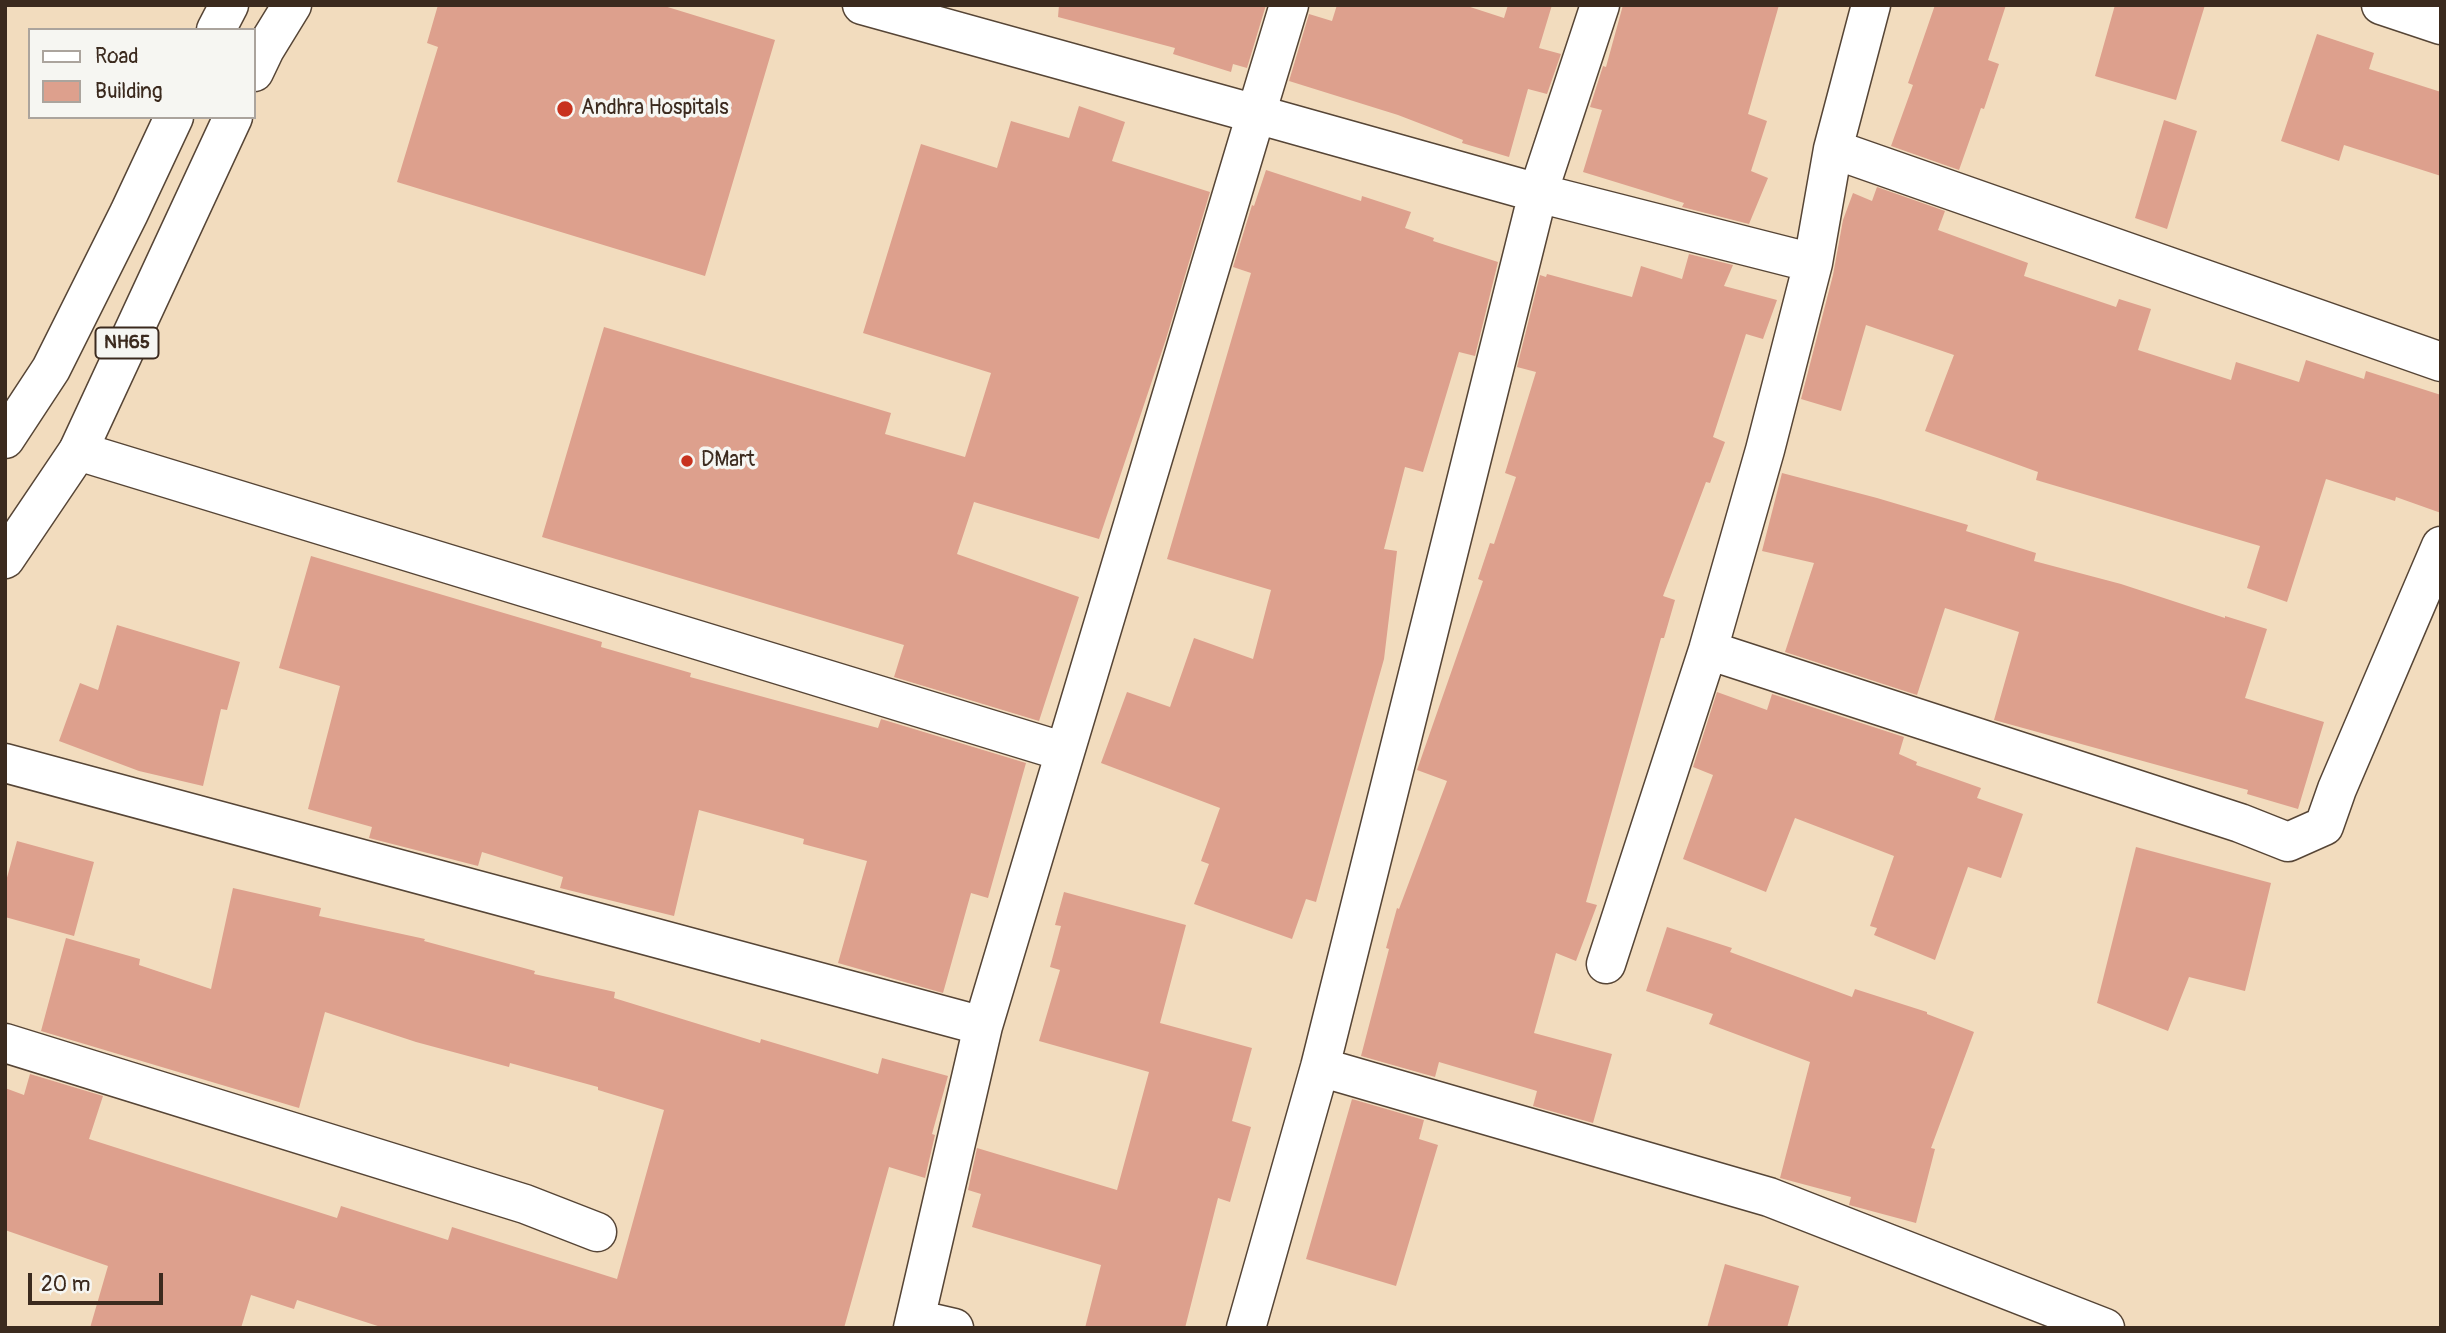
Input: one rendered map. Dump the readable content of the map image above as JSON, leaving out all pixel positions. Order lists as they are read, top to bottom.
{
  "streets": {
    "main road": ["NH65"]
  },
  "places": ["Andhra Hospitals", "DMart"],
  "legend": ["Road", "Building"],
  "scale_bar": "20 m"
}
